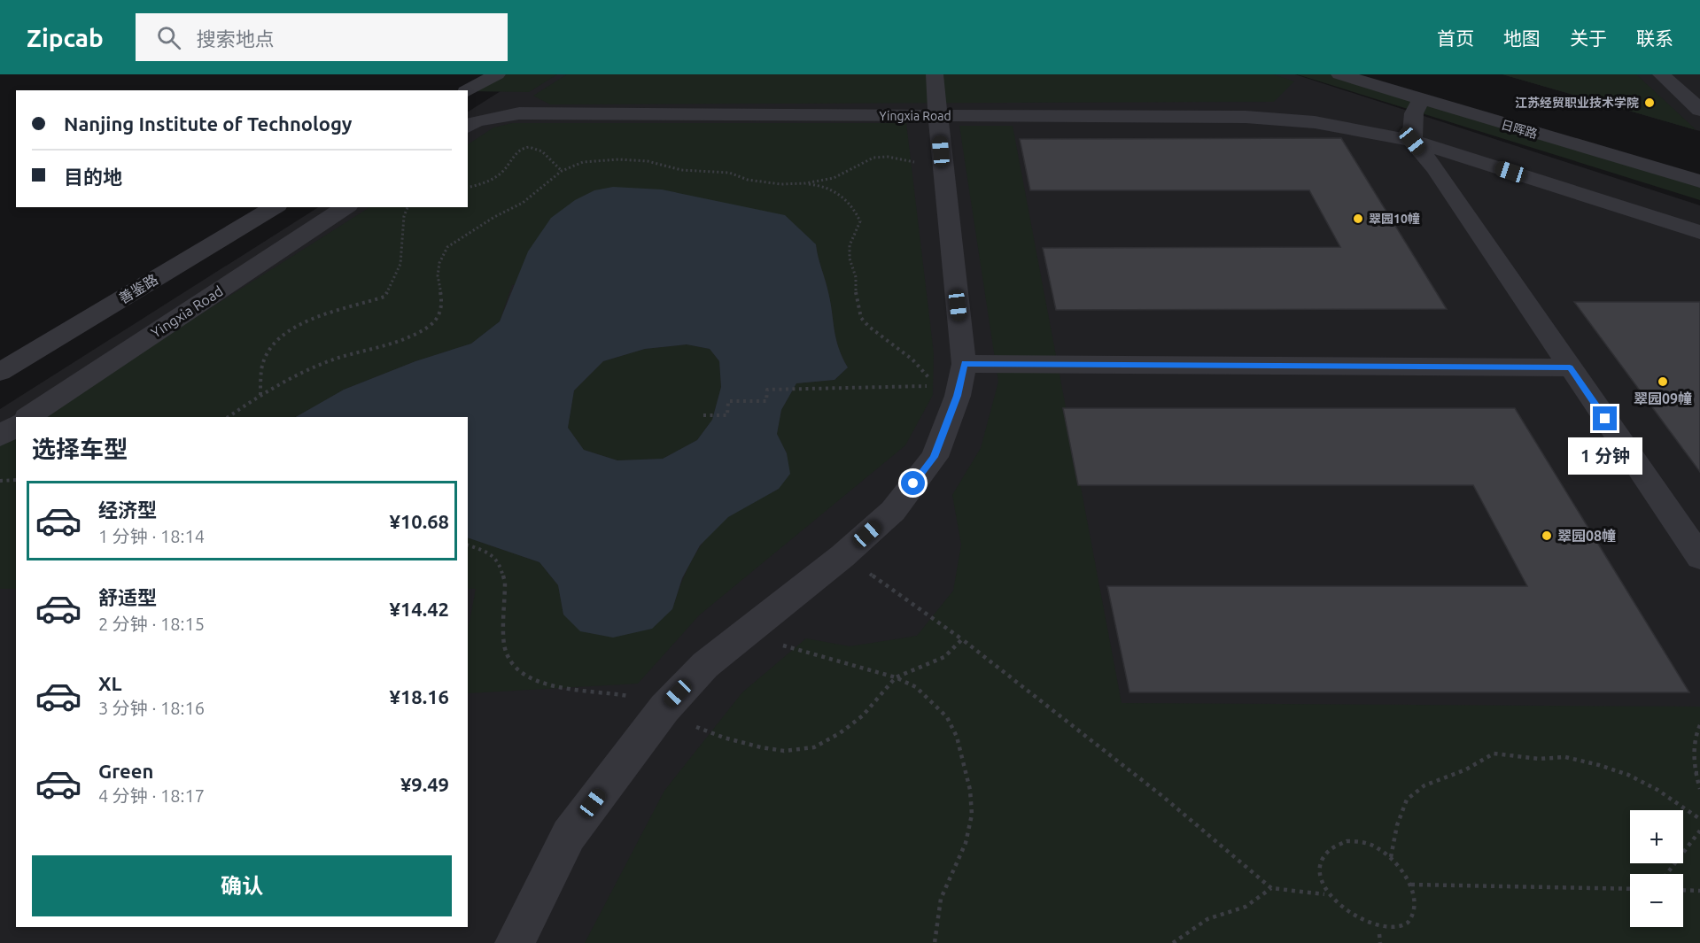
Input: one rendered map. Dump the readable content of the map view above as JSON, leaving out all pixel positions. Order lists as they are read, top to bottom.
{
  "streets": {
    "street": ["Yingxia Road", "日晖路", "善鉴路"]
  },
  "places": [
    "江苏经贸职业技术学院",
    "翠园10幢",
    "翠园09幢",
    "翠园08幢"
  ],
  "page": {
    "header": "Zipcab",
    "search": "搜索地点",
    "nav": [
      "首页",
      "地图",
      "关于",
      "联系"
    ],
    "banner": ["Nanjing Institute of Technology", "目的地"],
    "heading": "选择车型",
    "bubble": "1 分钟",
    "list": [
      {
        "name": "经济型",
        "note": "1 分钟 · 18:14",
        "value": "¥10.68"
      },
      {
        "name": "舒适型",
        "note": "2 分钟 · 18:15",
        "value": "¥14.42"
      },
      {
        "name": "XL",
        "note": "3 分钟 · 18:16",
        "value": "¥18.16"
      },
      {
        "name": "Green",
        "note": "4 分钟 · 18:17",
        "value": "¥9.49"
      }
    ],
    "map_buttons": ["+", "−"],
    "buttons": "确认"
  }
}
